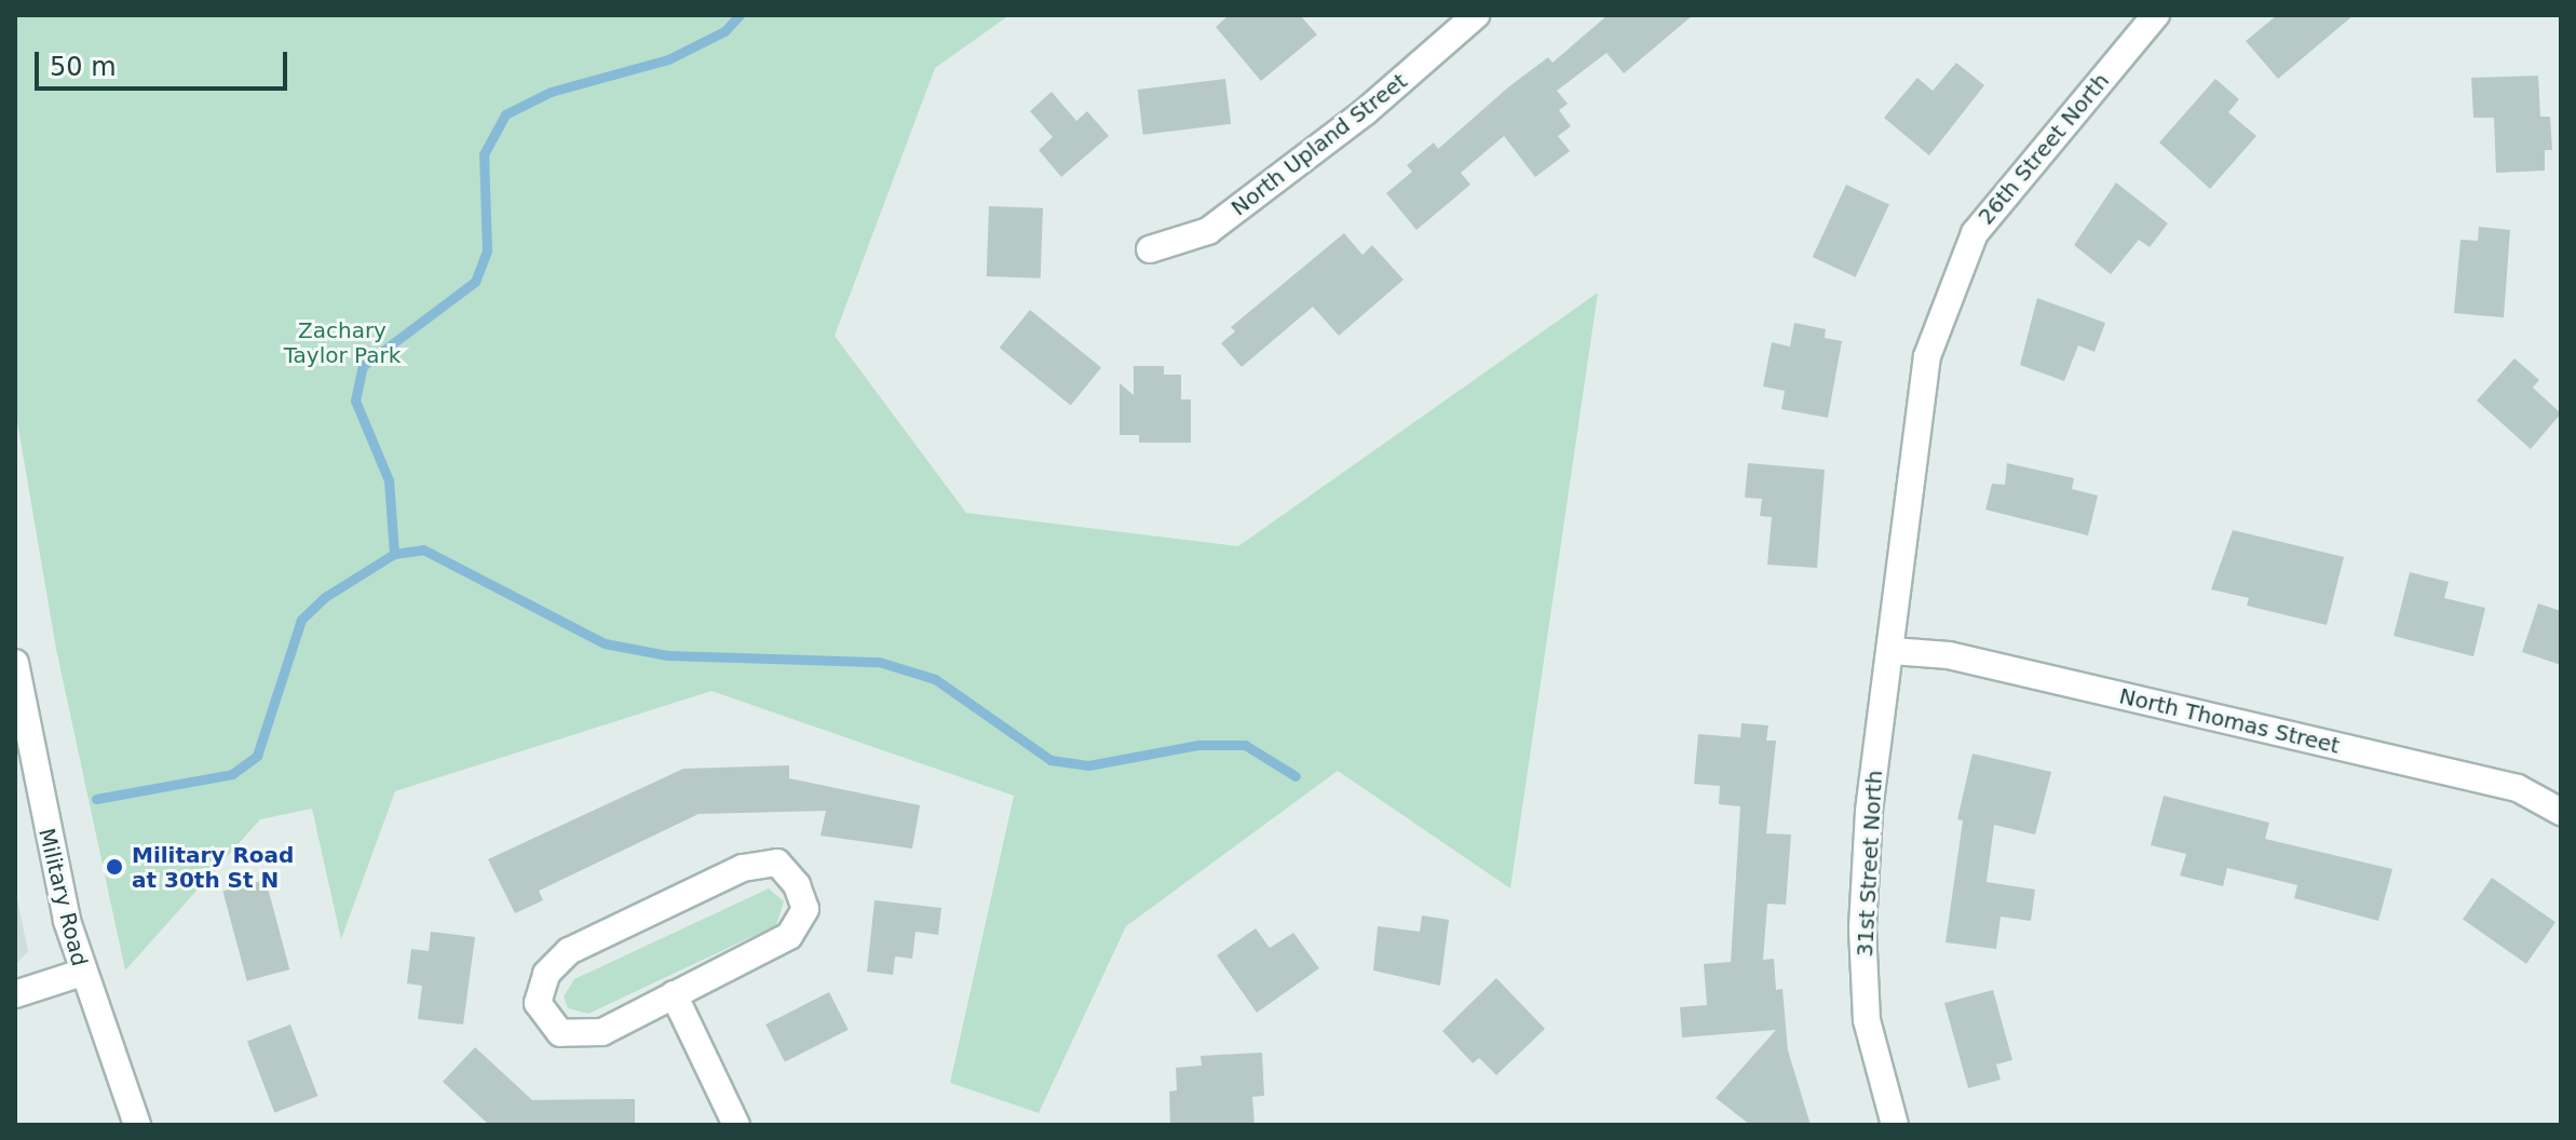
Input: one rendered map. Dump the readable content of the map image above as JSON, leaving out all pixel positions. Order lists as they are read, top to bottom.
{
  "streets": {
    "street": [
      "North Upland Street",
      "26th Street North",
      "North Thomas Street",
      "31st Street North",
      "Military Road"
    ]
  },
  "crossings": [
    ["26th Street North", "North Thomas Street"],
    ["26th Street North", "31st Street North"],
    ["North Thomas Street", "31st Street North"]
  ],
  "parks": ["Zachary Taylor Park"],
  "places": ["Military Road at 30th St N"],
  "scale_bar": "50 m"
}
